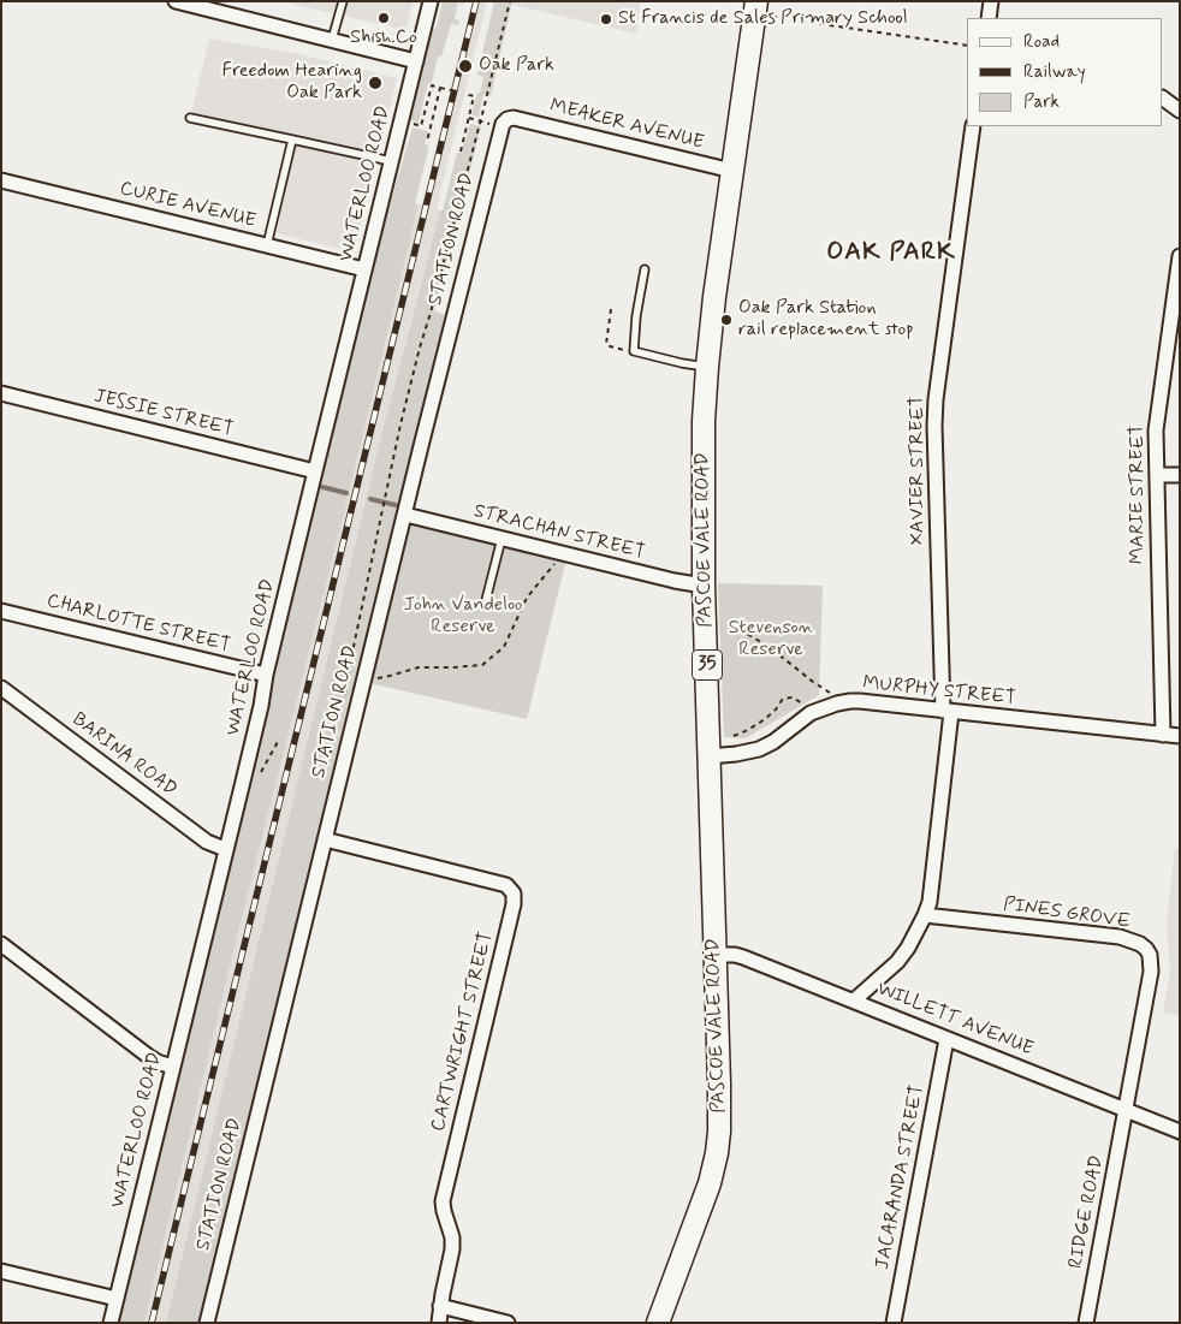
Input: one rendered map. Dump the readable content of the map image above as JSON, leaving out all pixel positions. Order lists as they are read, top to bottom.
{
  "streets": {
    "main road": ["PASCOE VALE ROAD", "35"],
    "street": [
      "MEAKER AVENUE",
      "WATERLOO ROAD",
      "CURIE AVENUE",
      "STATION ROAD",
      "JESSIE STREET",
      "XAVIER STREET",
      "MARIE STREET",
      "STRACHAN STREET",
      "CHARLOTTE STREET",
      "MURPHY STREET",
      "BARINA ROAD",
      "PINES GROVE",
      "WILLETT AVENUE",
      "CARTWRIGHT STREET",
      "JACARANDA STREET",
      "RIDGE ROAD"
    ]
  },
  "crossings": [
    ["MEAKER AVENUE", "STATION ROAD"],
    ["MEAKER AVENUE", "PASCOE VALE ROAD"],
    ["WATERLOO ROAD", "CURIE AVENUE"],
    ["WATERLOO ROAD", "JESSIE STREET"],
    ["WATERLOO ROAD", "CHARLOTTE STREET"],
    ["WATERLOO ROAD", "BARINA ROAD"],
    ["STATION ROAD", "STRACHAN STREET"],
    ["STATION ROAD", "CARTWRIGHT STREET"],
    ["XAVIER STREET", "MURPHY STREET"],
    ["XAVIER STREET", "PINES GROVE"],
    ["XAVIER STREET", "WILLETT AVENUE"],
    ["MARIE STREET", "MURPHY STREET"],
    ["STRACHAN STREET", "PASCOE VALE ROAD"],
    ["PASCOE VALE ROAD", "MURPHY STREET"],
    ["PASCOE VALE ROAD", "WILLETT AVENUE"],
    ["PINES GROVE", "WILLETT AVENUE"],
    ["PINES GROVE", "RIDGE ROAD"],
    ["WILLETT AVENUE", "JACARANDA STREET"],
    ["WILLETT AVENUE", "RIDGE ROAD"]
  ],
  "districts": ["OAK PARK"],
  "parks": ["John Vandeloo Reserve", "Stevenson Reserve"],
  "places": [
    "Shish.Co",
    "St Francis de Sales Primary School",
    "Oak Park",
    "Freedom Hearing Oak Park",
    "Oak Park Station rail replacement stop"
  ],
  "legend": ["Road", "Railway", "Park"]
}
